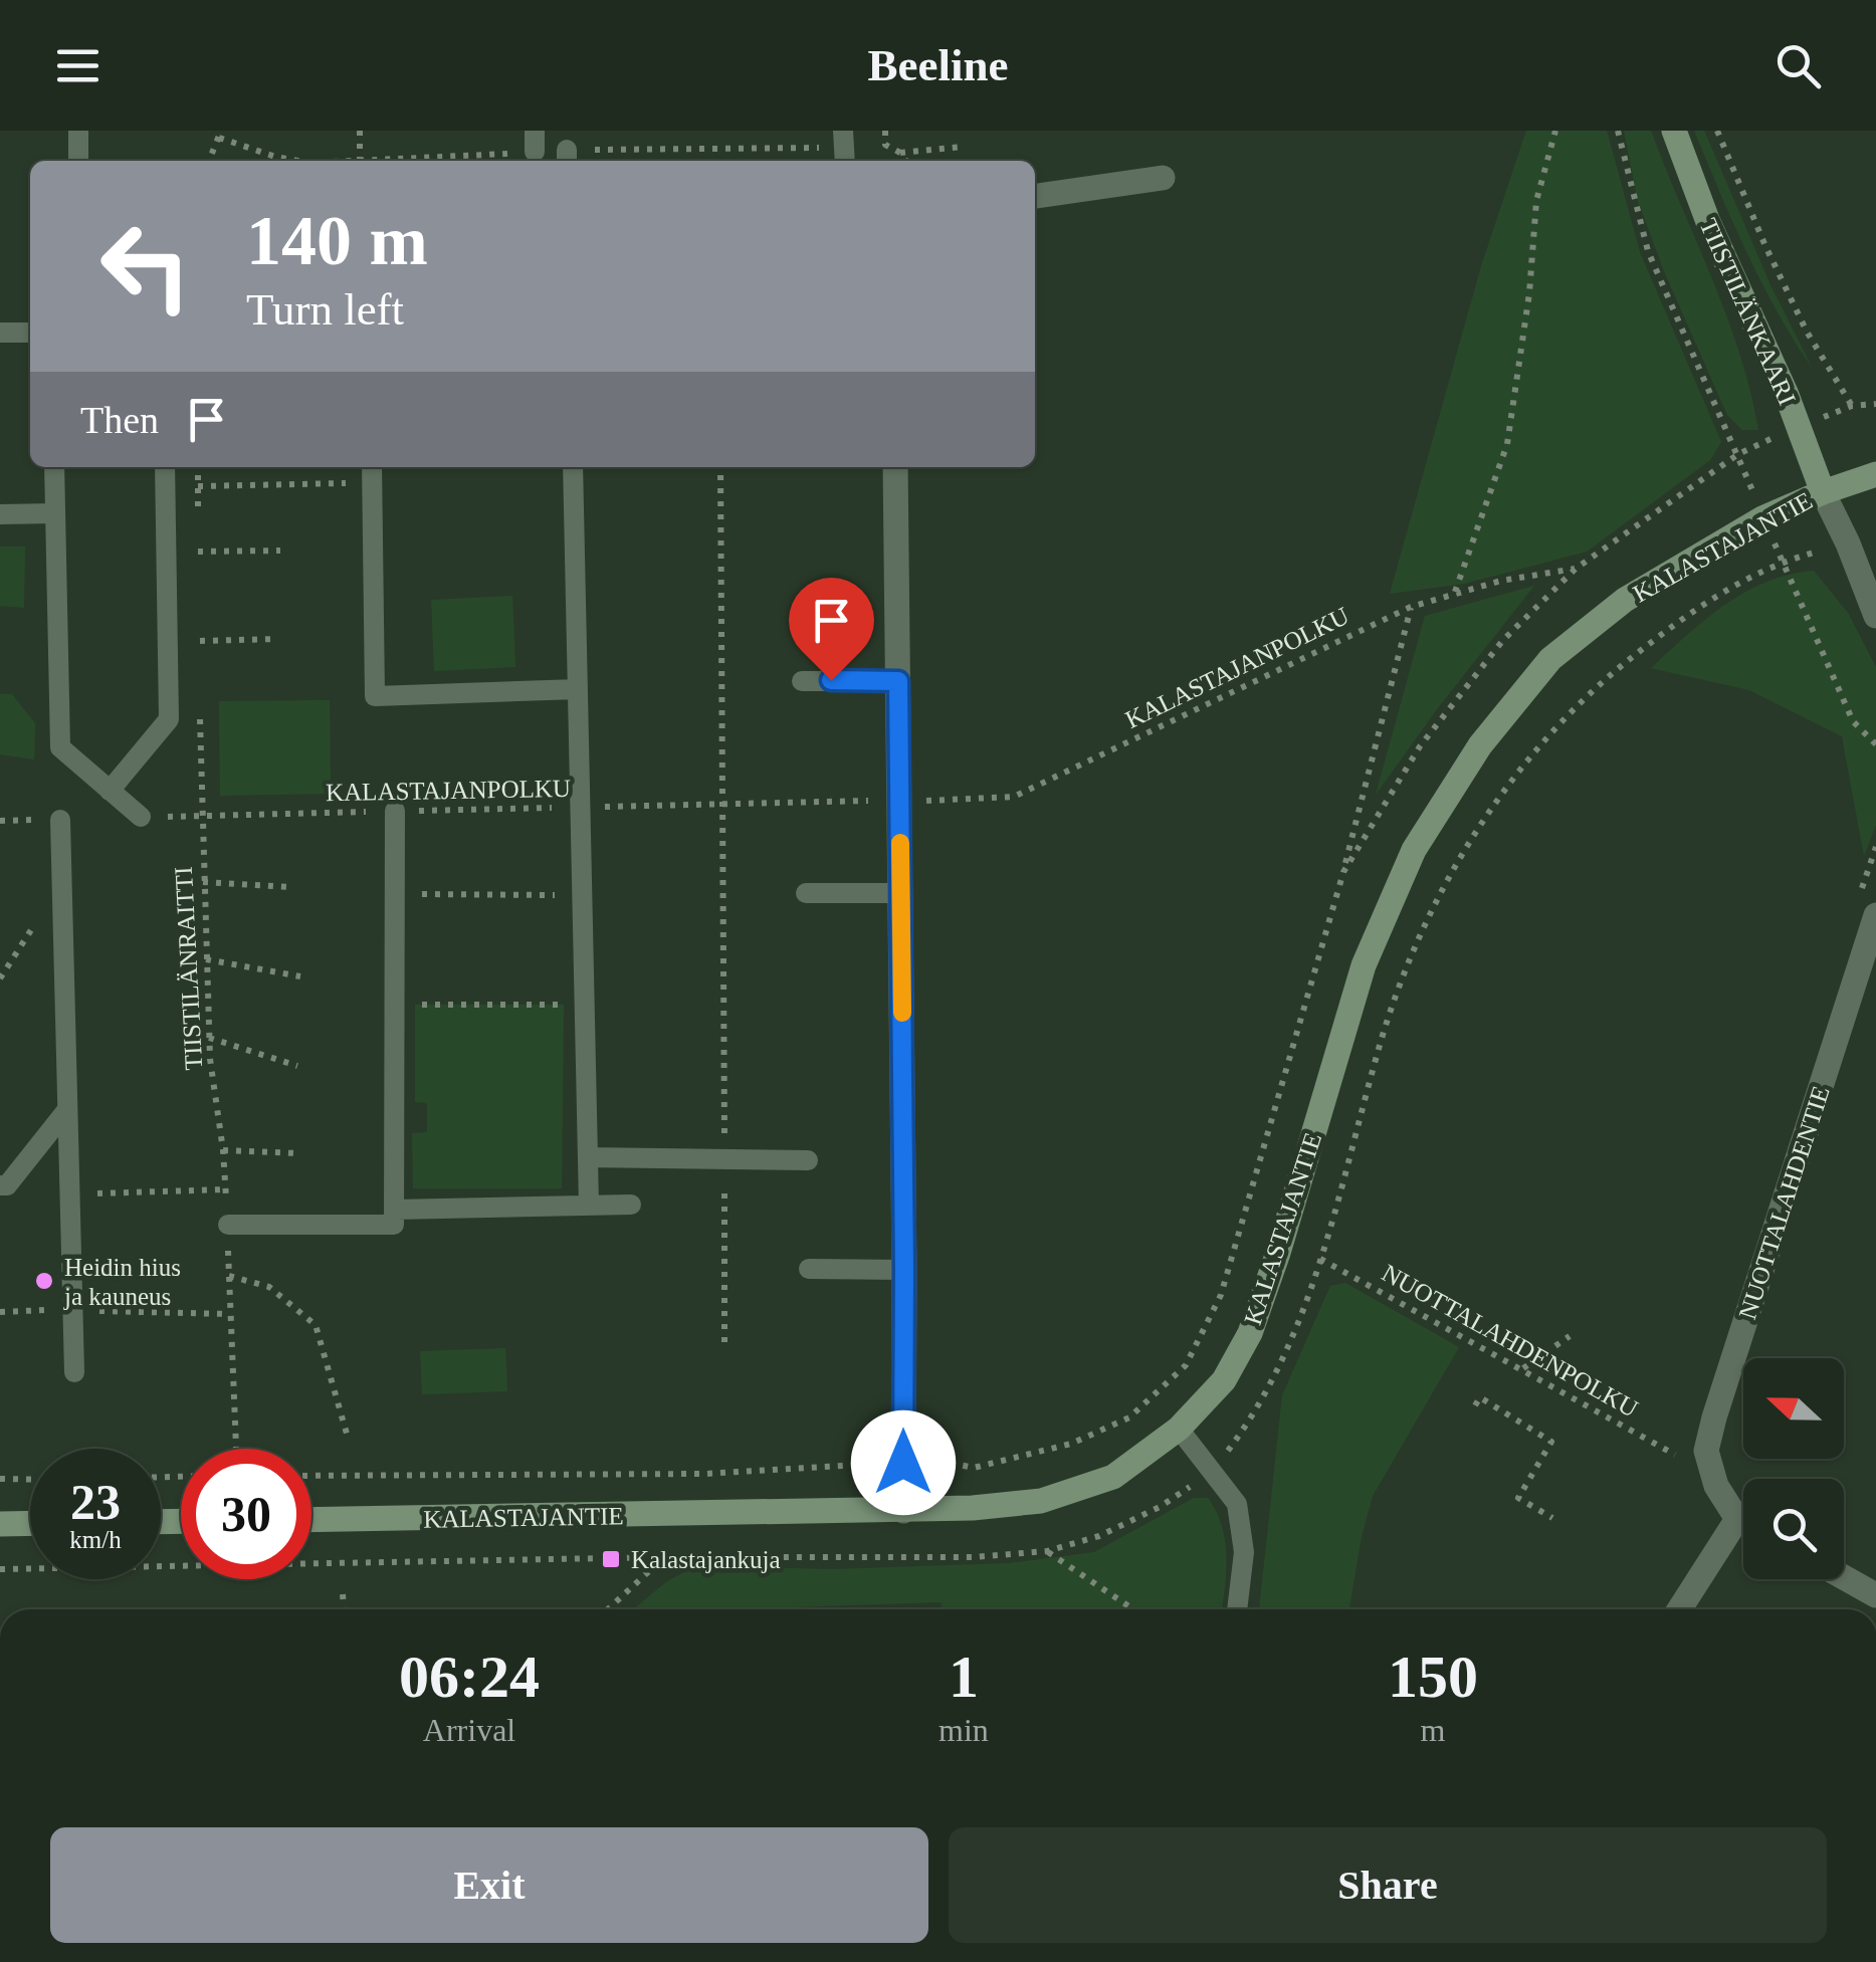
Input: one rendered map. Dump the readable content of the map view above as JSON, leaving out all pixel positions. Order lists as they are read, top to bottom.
{
  "streets": {
    "main road": ["TIISTILÄNKAARI", "KALASTAJANTIE"],
    "street": ["NUOTTALAHDENTIE"],
    "path": ["KALASTAJANPOLKU", "TIISTILÄNRAITTI", "NUOTTALAHDENPOLKU"]
  },
  "crossings": [
    ["TIISTILÄNKAARI", "KALASTAJANTIE"],
    ["KALASTAJANPOLKU", "TIISTILÄNRAITTI"]
  ],
  "places": {
    "other": ["Heidin hius ja kauneus"],
    "transit": ["Kalastajankuja"]
  },
  "north": "left",
  "page": {
    "header": "Beeline",
    "turn": ["140 m", "Turn left"],
    "then": "Then",
    "speed": "23 km/h",
    "limit": "30",
    "eta": [
      "06:24",
      "Arrival",
      "1",
      "min",
      "150",
      "m"
    ],
    "buttons": ["Exit", "Share"]
  }
}
